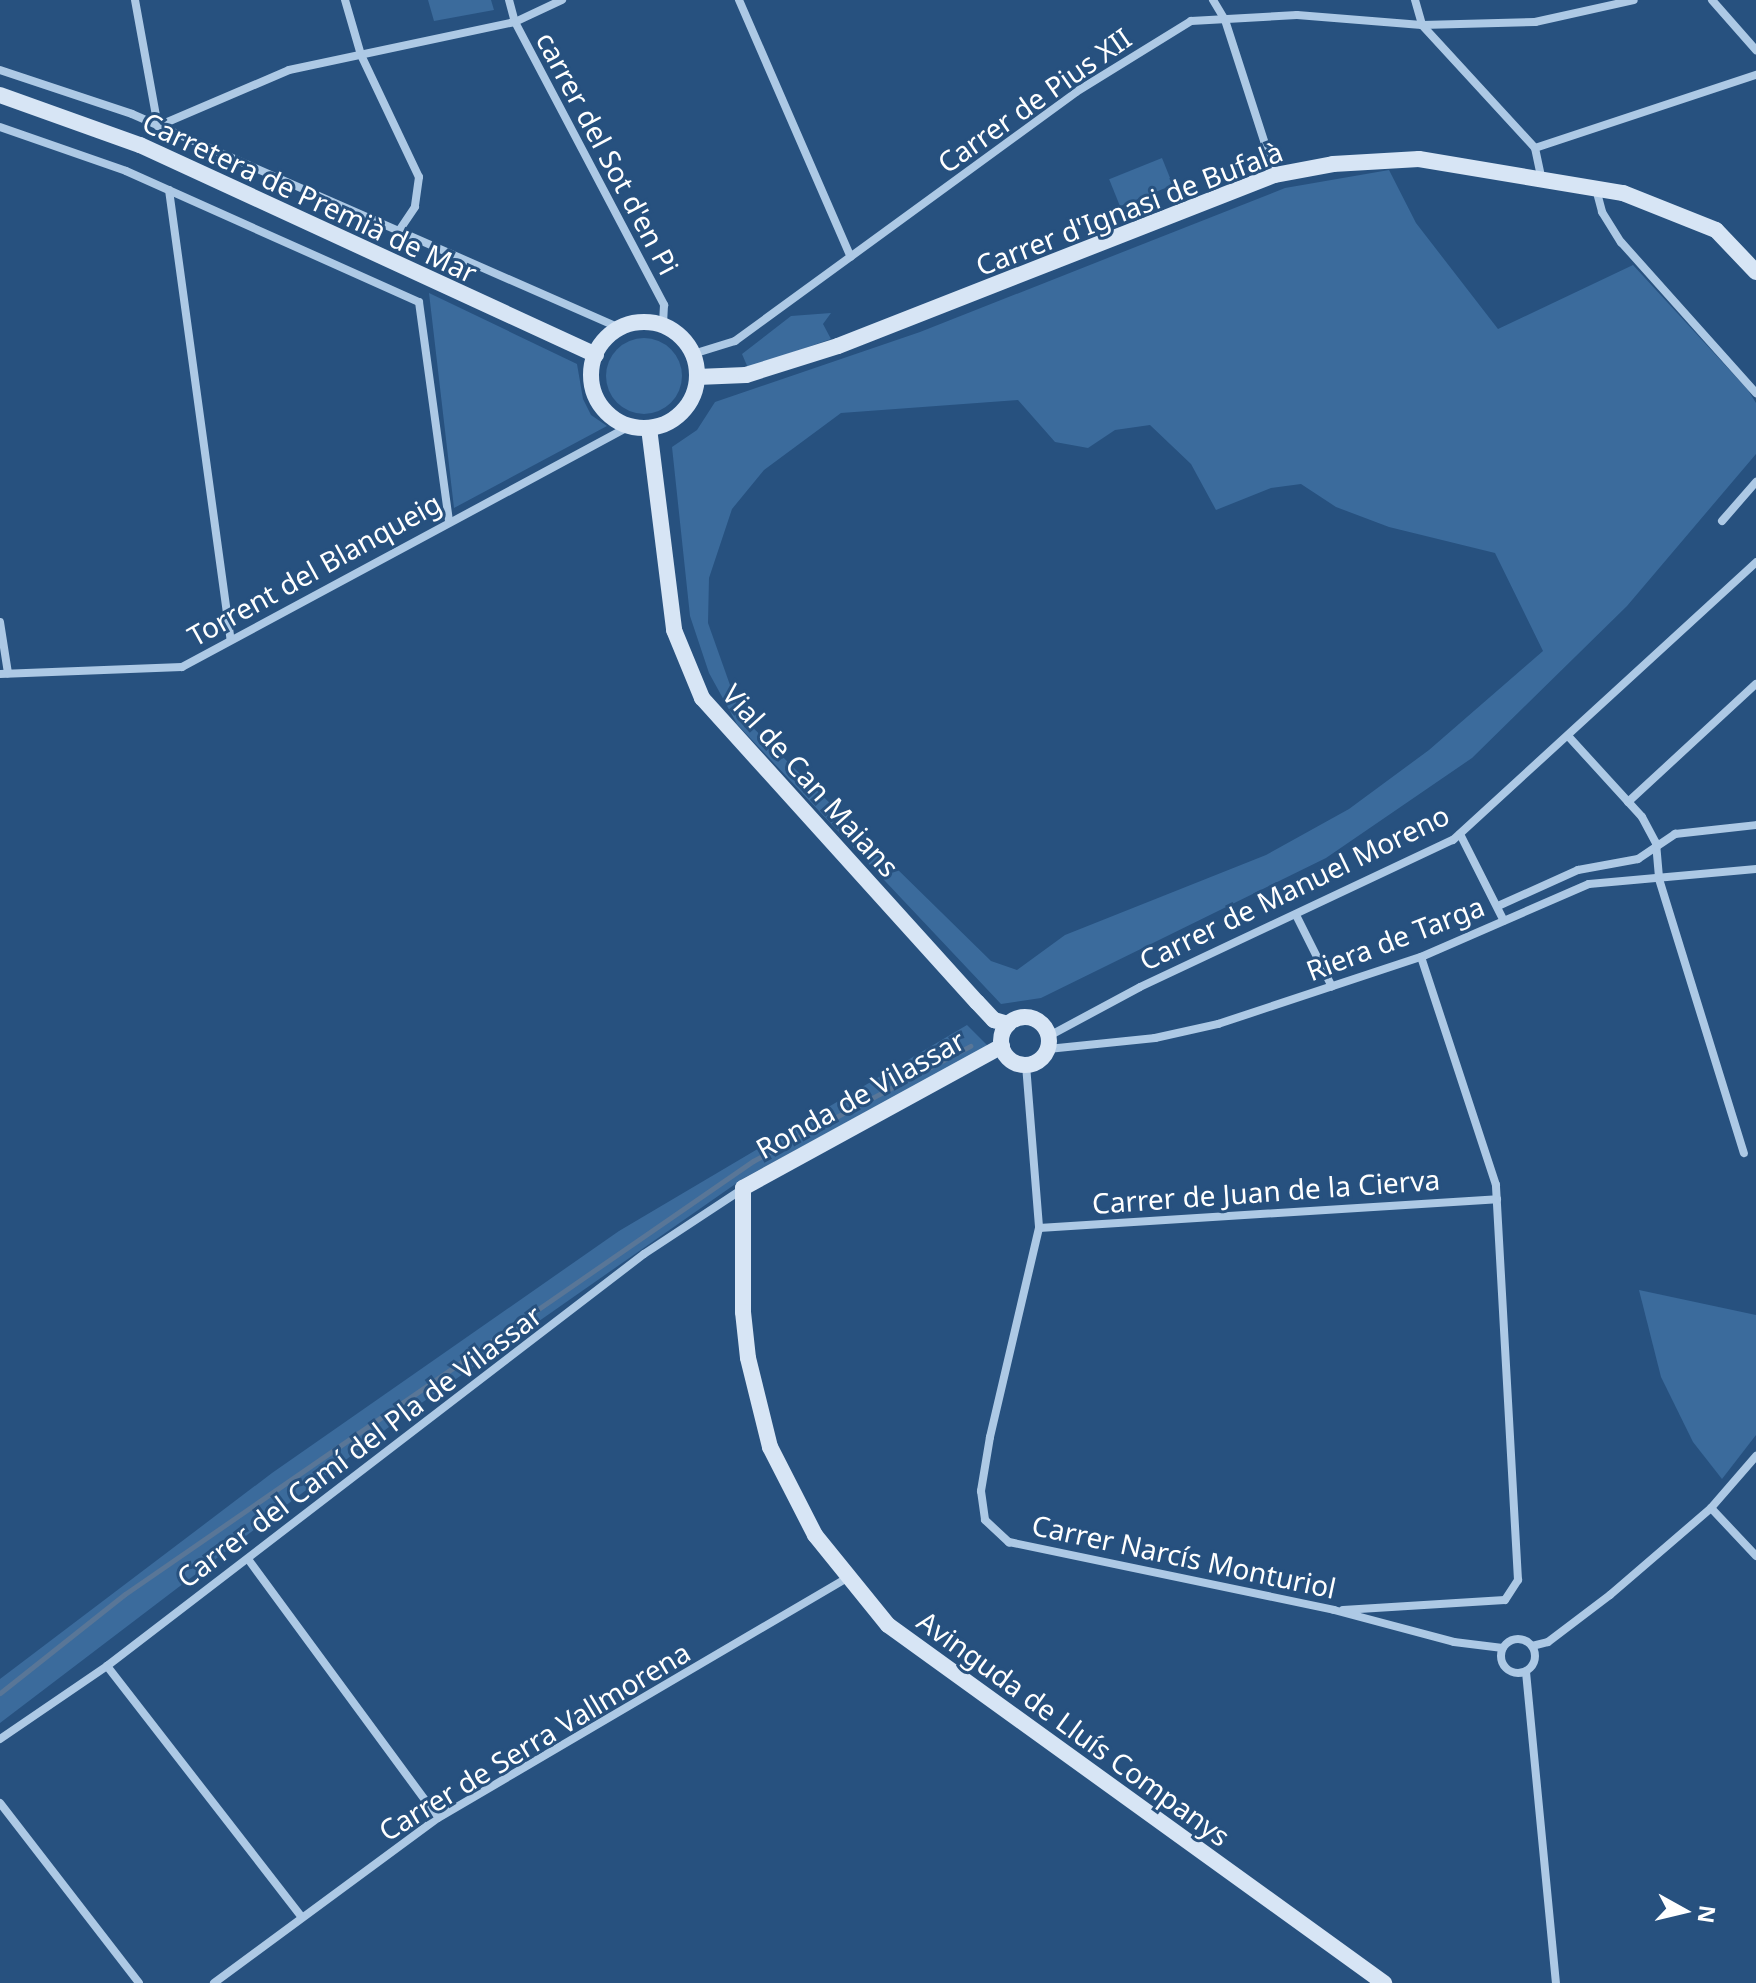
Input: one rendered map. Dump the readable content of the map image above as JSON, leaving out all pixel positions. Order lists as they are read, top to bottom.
{
  "streets": {
    "street": [
      "Carrer de Pius XII",
      "carrer del Sot d'en Pi",
      "Carretera de Premià de Mar",
      "Carrer d'Ignasi de Bufalà",
      "Torrent del Blanqueig",
      "Vial de Can Maians",
      "Carrer de Manuel Moreno",
      "Riera de Targa",
      "Ronda de Vilassar",
      "Carrer de Juan de la Cierva",
      "Carrer del Camí del Pla de Vilassar",
      "Carrer Narcís Monturiol",
      "Avinguda de Lluís Companys",
      "Carrer de Serra Vallmorena"
    ]
  },
  "crossings": [
    ["Carrer de Pius XII", "carrer del Sot d'en Pi"],
    ["Carrer de Pius XII", "Carretera de Premià de Mar"],
    ["Carrer de Pius XII", "Carrer d'Ignasi de Bufalà"],
    ["Carrer de Pius XII", "Torrent del Blanqueig"],
    ["Carrer de Pius XII", "Vial de Can Maians"],
    ["carrer del Sot d'en Pi", "Carretera de Premià de Mar"],
    ["carrer del Sot d'en Pi", "Carrer d'Ignasi de Bufalà"],
    ["carrer del Sot d'en Pi", "Torrent del Blanqueig"],
    ["carrer del Sot d'en Pi", "Vial de Can Maians"],
    ["Carretera de Premià de Mar", "Carrer d'Ignasi de Bufalà"],
    ["Carretera de Premià de Mar", "Torrent del Blanqueig"],
    ["Carretera de Premià de Mar", "Vial de Can Maians"],
    ["Carrer d'Ignasi de Bufalà", "Torrent del Blanqueig"],
    ["Carrer d'Ignasi de Bufalà", "Vial de Can Maians"],
    ["Torrent del Blanqueig", "Vial de Can Maians"],
    ["Vial de Can Maians", "Carrer de Manuel Moreno"],
    ["Vial de Can Maians", "Riera de Targa"],
    ["Vial de Can Maians", "Ronda de Vilassar"],
    ["Vial de Can Maians", "Carrer Narcís Monturiol"],
    ["Carrer de Manuel Moreno", "Riera de Targa"],
    ["Carrer de Manuel Moreno", "Ronda de Vilassar"],
    ["Carrer de Manuel Moreno", "Carrer Narcís Monturiol"],
    ["Riera de Targa", "Ronda de Vilassar"],
    ["Riera de Targa", "Carrer Narcís Monturiol"],
    ["Ronda de Vilassar", "Carrer del Camí del Pla de Vilassar"],
    ["Ronda de Vilassar", "Carrer Narcís Monturiol"],
    ["Ronda de Vilassar", "Avinguda de Lluís Companys"],
    ["Carrer de Juan de la Cierva", "Carrer Narcís Monturiol"],
    ["Carrer del Camí del Pla de Vilassar", "Avinguda de Lluís Companys"],
    ["Avinguda de Lluís Companys", "Carrer de Serra Vallmorena"]
  ],
  "north": "right"
}
